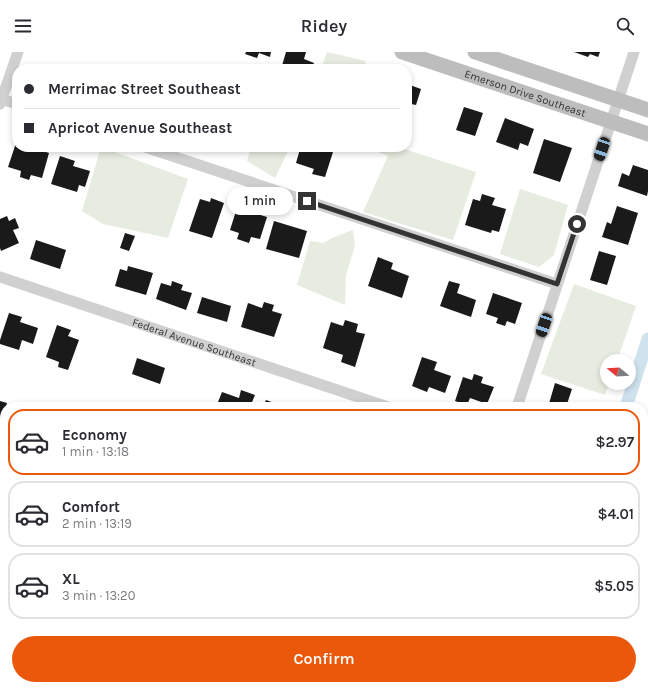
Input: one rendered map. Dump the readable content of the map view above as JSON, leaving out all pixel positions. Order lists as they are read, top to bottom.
{
  "streets": {
    "street": ["Emerson Drive Southeast", "Federal Avenue Southeast"]
  },
  "north": "left",
  "page": {
    "header": "Ridey",
    "banner": ["Merrimac Street Southeast", "Apricot Avenue Southeast"],
    "bubble": "1 min",
    "list": [
      {
        "name": "Economy",
        "note": "1 min · 13:18",
        "value": "$2.97"
      },
      {
        "name": "Comfort",
        "note": "2 min · 13:19",
        "value": "$4.01"
      },
      {
        "name": "XL",
        "note": "3 min · 13:20",
        "value": "$5.05"
      }
    ],
    "buttons": "Confirm"
  }
}
